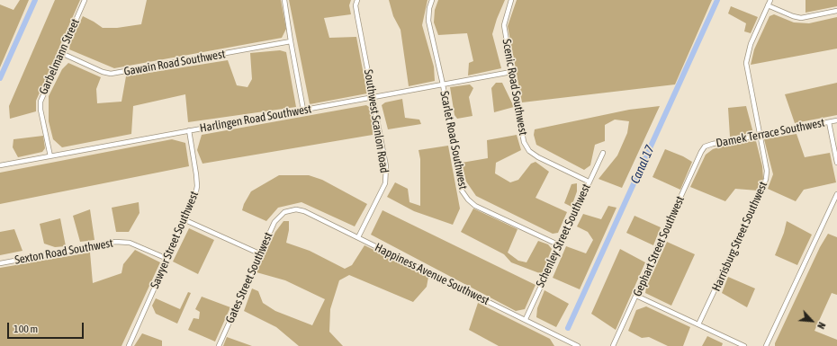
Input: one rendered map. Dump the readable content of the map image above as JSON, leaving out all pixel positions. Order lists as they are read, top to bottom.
{
  "streets": {
    "street": [
      "Garbelmann Street",
      "Gawain Road Southwest",
      "Scenic Road Southwest",
      "Harlingen Road Southwest",
      "Southwest Scanlon Road",
      "Damek Terrace Southwest",
      "Scarlet Road Southwest",
      "Schenley Street Southwest",
      "Harrisburg Street Southwest",
      "Sawyer Street Southwest",
      "Gephart Street Southwest",
      "Sexton Road Southwest",
      "Happiness Avenue Southwest",
      "Gates Street Southwest"
    ]
  },
  "crossings": [
    ["Garbelmann Street", "Gawain Road Southwest"],
    ["Garbelmann Street", "Harlingen Road Southwest"],
    ["Scenic Road Southwest", "Harlingen Road Southwest"],
    ["Scenic Road Southwest", "Schenley Street Southwest"],
    ["Harlingen Road Southwest", "Southwest Scanlon Road"],
    ["Harlingen Road Southwest", "Scarlet Road Southwest"],
    ["Harlingen Road Southwest", "Sawyer Street Southwest"],
    ["Southwest Scanlon Road", "Happiness Avenue Southwest"],
    ["Damek Terrace Southwest", "Harrisburg Street Southwest"],
    ["Damek Terrace Southwest", "Gephart Street Southwest"],
    ["Scarlet Road Southwest", "Schenley Street Southwest"],
    ["Schenley Street Southwest", "Happiness Avenue Southwest"],
    ["Sawyer Street Southwest", "Sexton Road Southwest"],
    ["Happiness Avenue Southwest", "Gates Street Southwest"]
  ],
  "water": ["Canal 17"],
  "scale_bar": "100 m",
  "north": "bottom right"
}
